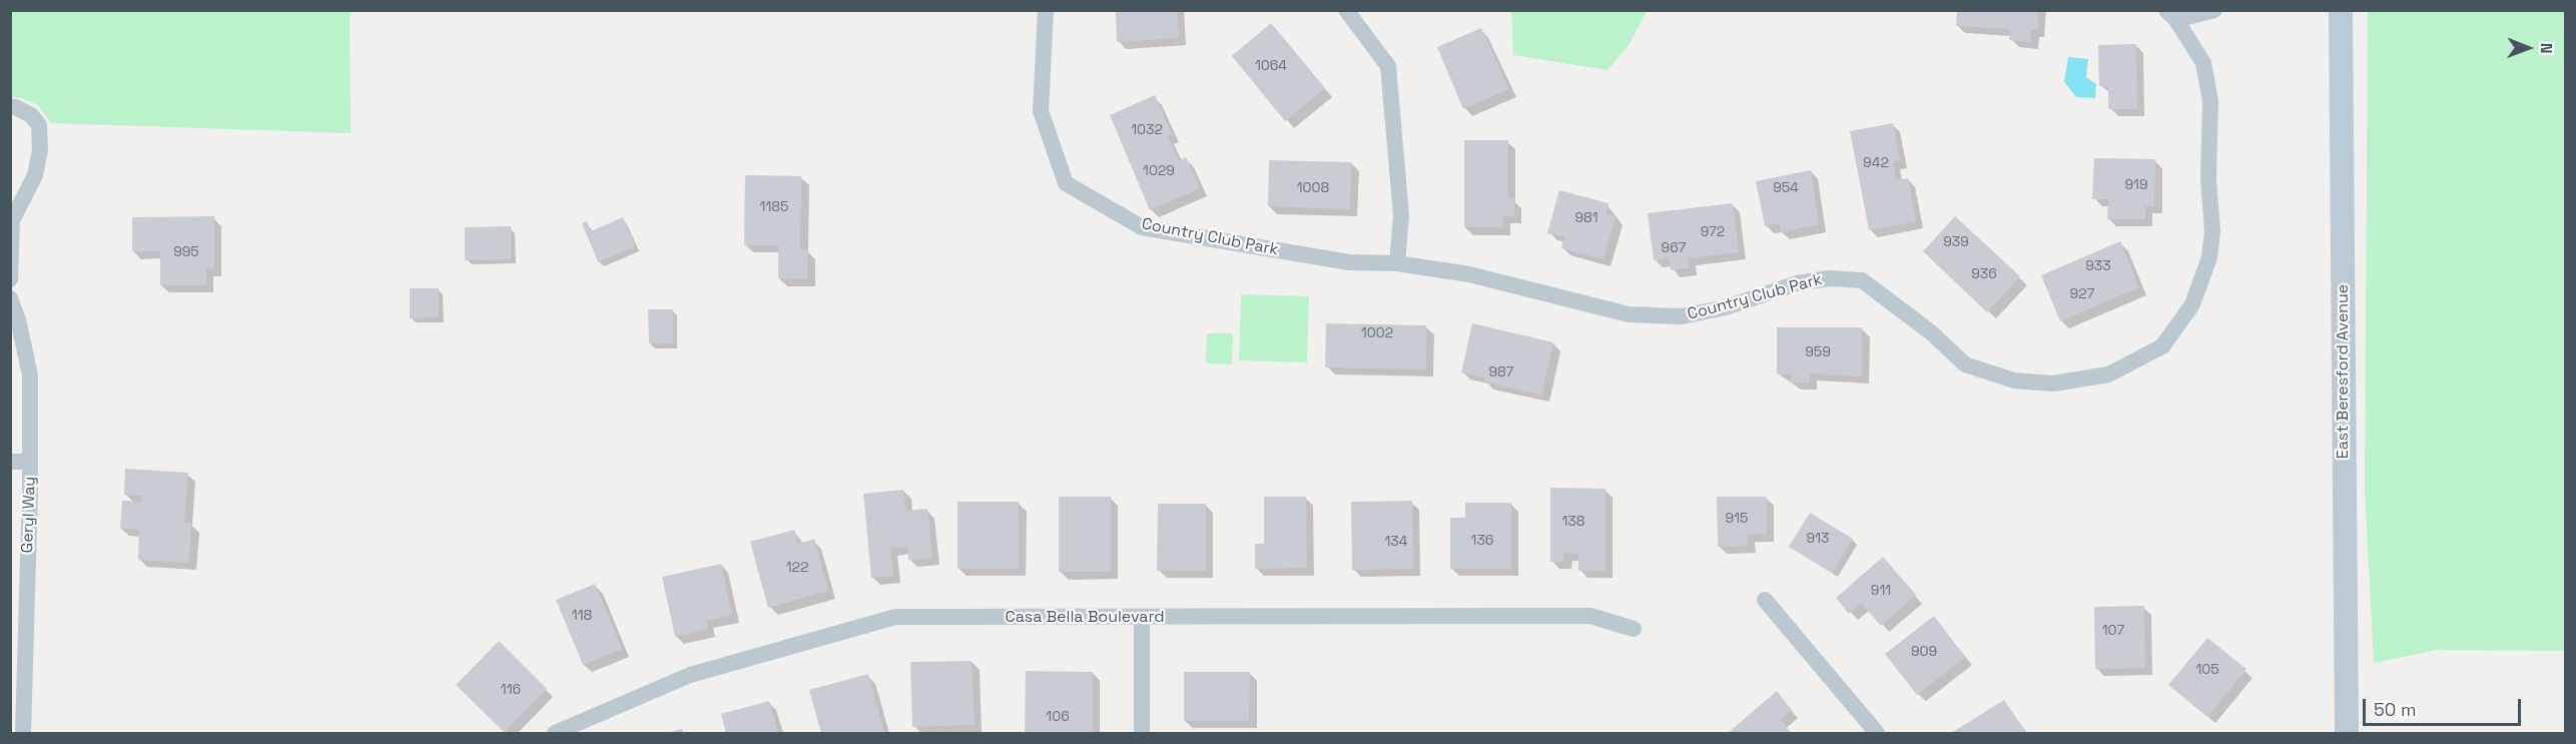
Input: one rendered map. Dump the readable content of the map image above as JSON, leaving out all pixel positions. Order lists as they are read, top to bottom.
{
  "streets": {
    "street": [
      "Country Club Park",
      "East Beresford Avenue",
      "Geryl Way",
      "Casa Bella Boulevard"
    ]
  },
  "house_numbers": [
    "1064",
    "1032",
    "942",
    "1029",
    "919",
    "1008",
    "954",
    "1185",
    "981",
    "972",
    "939",
    "967",
    "995",
    "933",
    "936",
    "927",
    "1002",
    "959",
    "987",
    "915",
    "138",
    "913",
    "136",
    "134",
    "122",
    "911",
    "118",
    "107",
    "909",
    "105",
    "116",
    "106"
  ],
  "scale_bar": "50 m",
  "north": "right"
}
